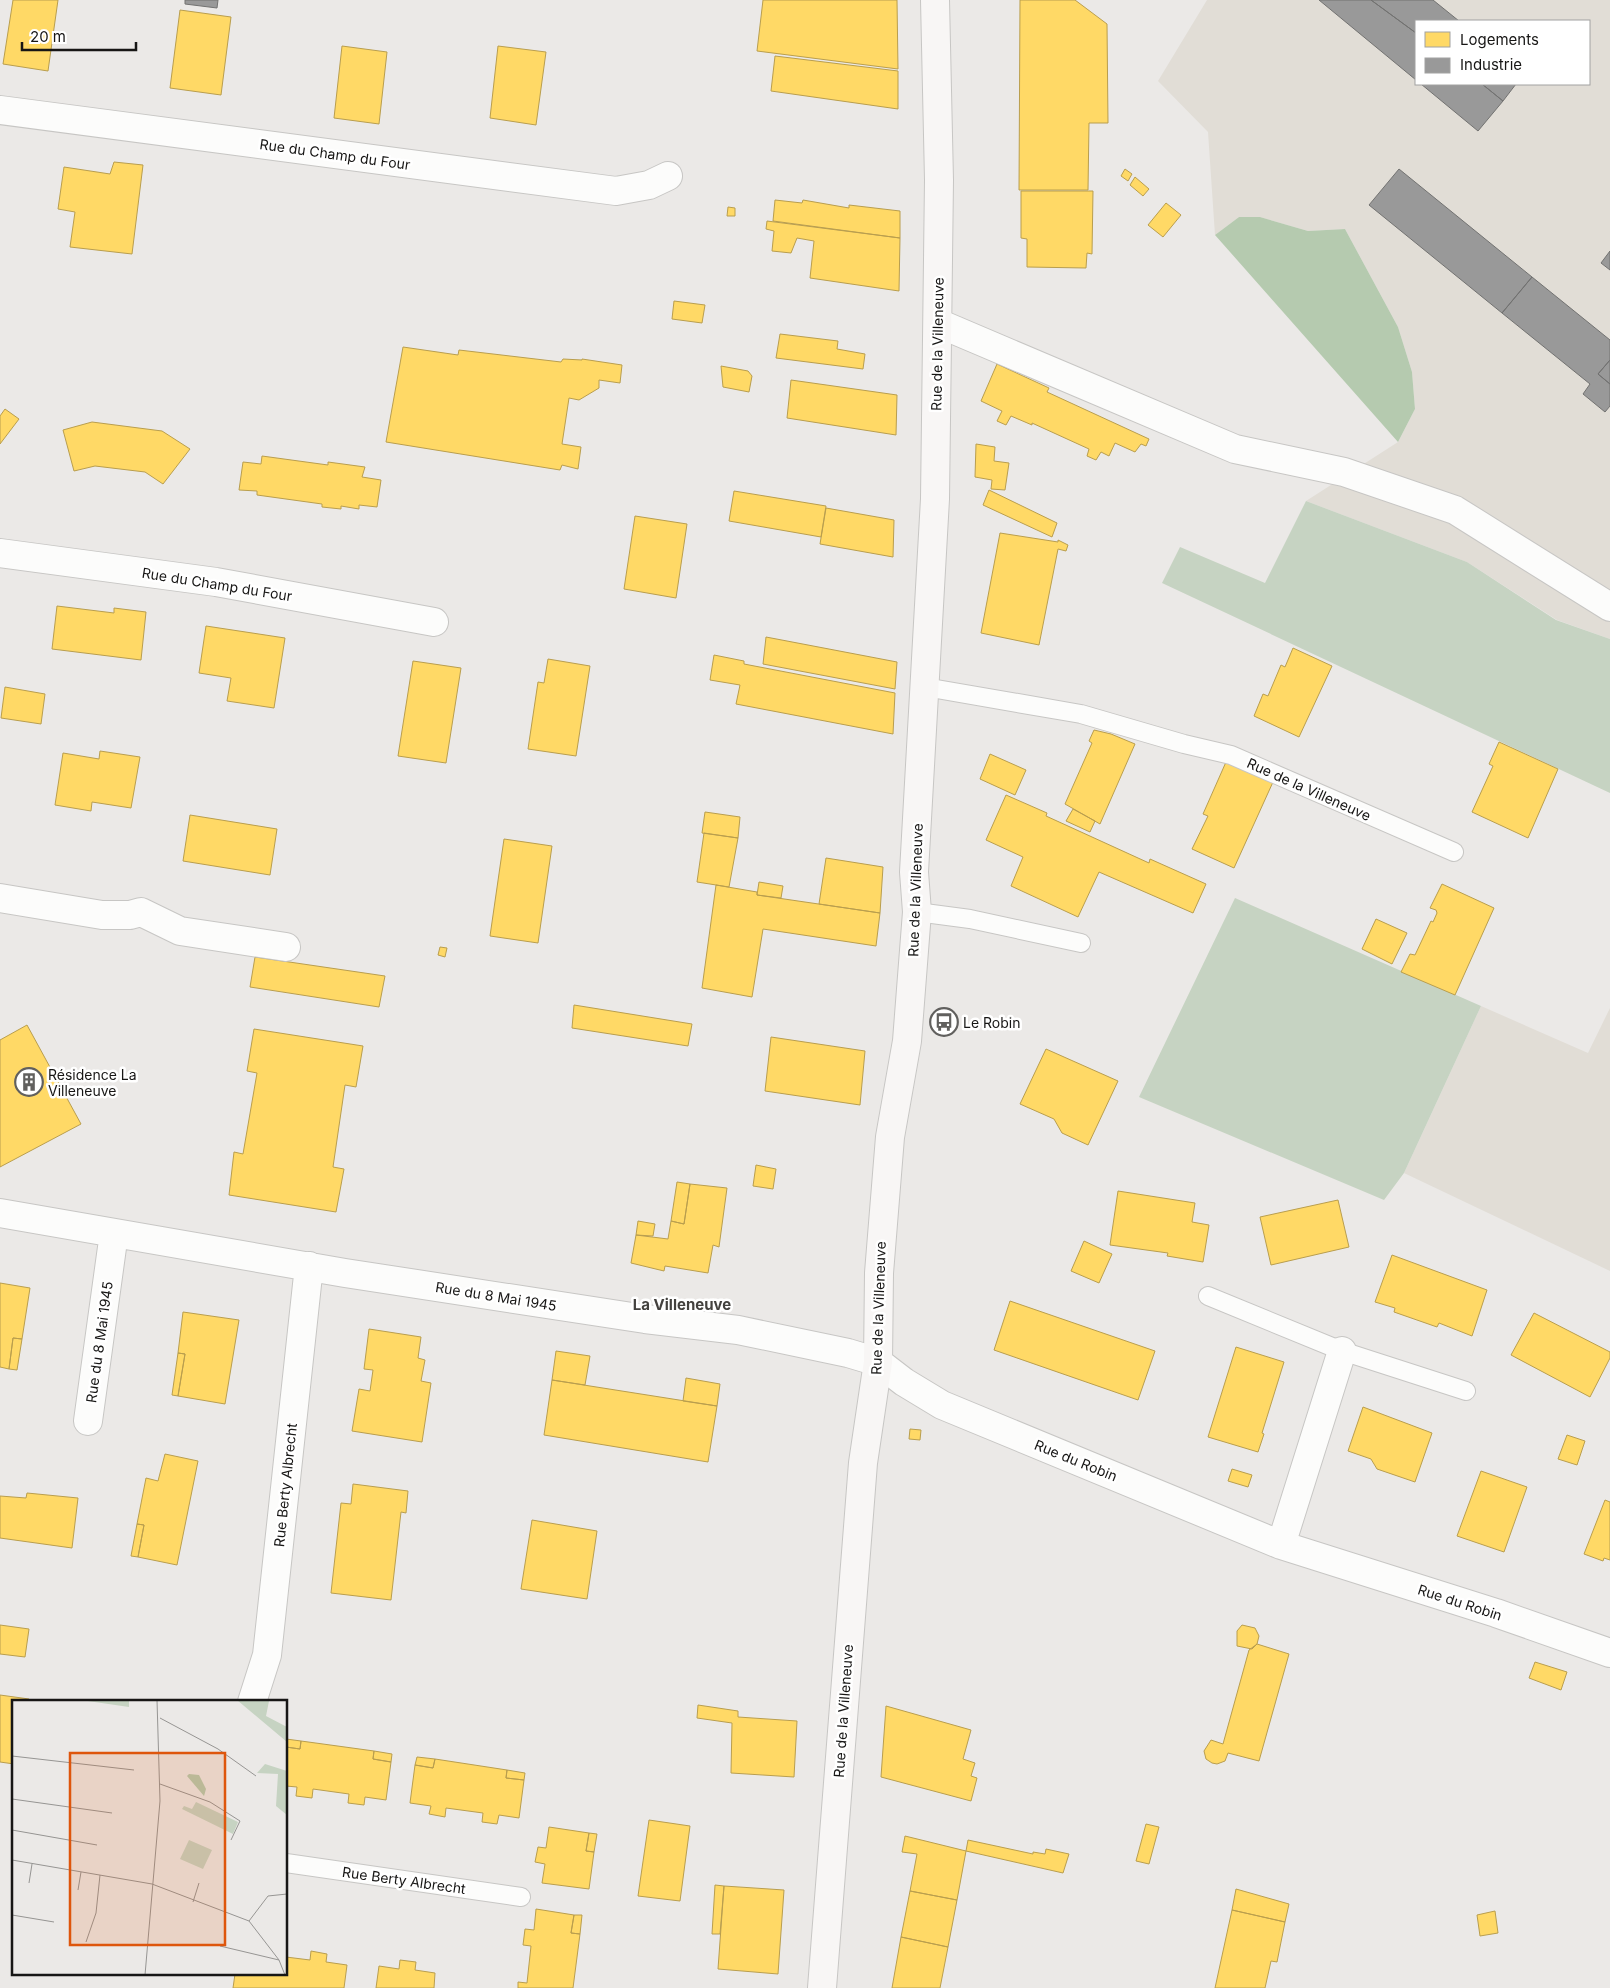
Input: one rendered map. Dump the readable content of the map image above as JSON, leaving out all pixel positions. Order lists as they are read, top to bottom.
{
  "streets": {
    "main road": ["Rue de la Villeneuve"],
    "street": [
      "Rue du Champ du Four",
      "Rue du 8 Mai 1945",
      "Rue du Robin",
      "Rue Berty Albrecht"
    ]
  },
  "crossings": [
    ["Rue de la Villeneuve", "Rue du 8 Mai 1945"],
    ["Rue de la Villeneuve", "Rue du Robin"],
    ["Rue du 8 Mai 1945", "Rue du Robin"],
    ["Rue du 8 Mai 1945", "Rue Berty Albrecht"]
  ],
  "districts": ["La Villeneuve"],
  "places": {
    "bus stop": ["Le Robin"],
    "building": ["Résidence La Villeneuve"]
  },
  "legend": ["Logements", "Industrie"],
  "scale_bar": "20 m"
}
